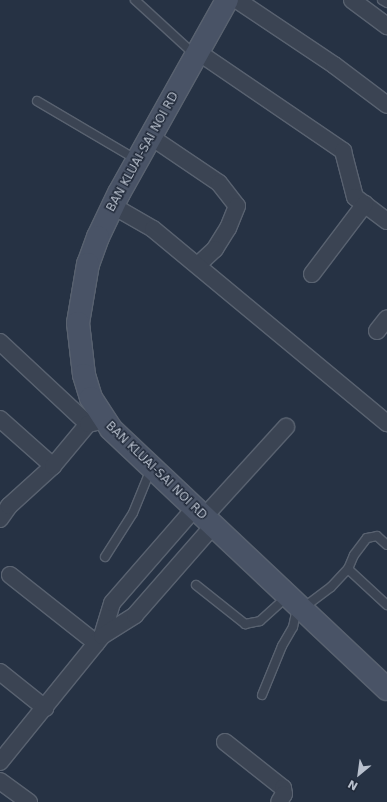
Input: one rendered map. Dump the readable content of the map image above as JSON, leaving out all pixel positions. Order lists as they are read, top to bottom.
{
  "streets": {
    "street": ["BAN KLUAI-SAI NOI RD"]
  },
  "north": "bottom left"
}
